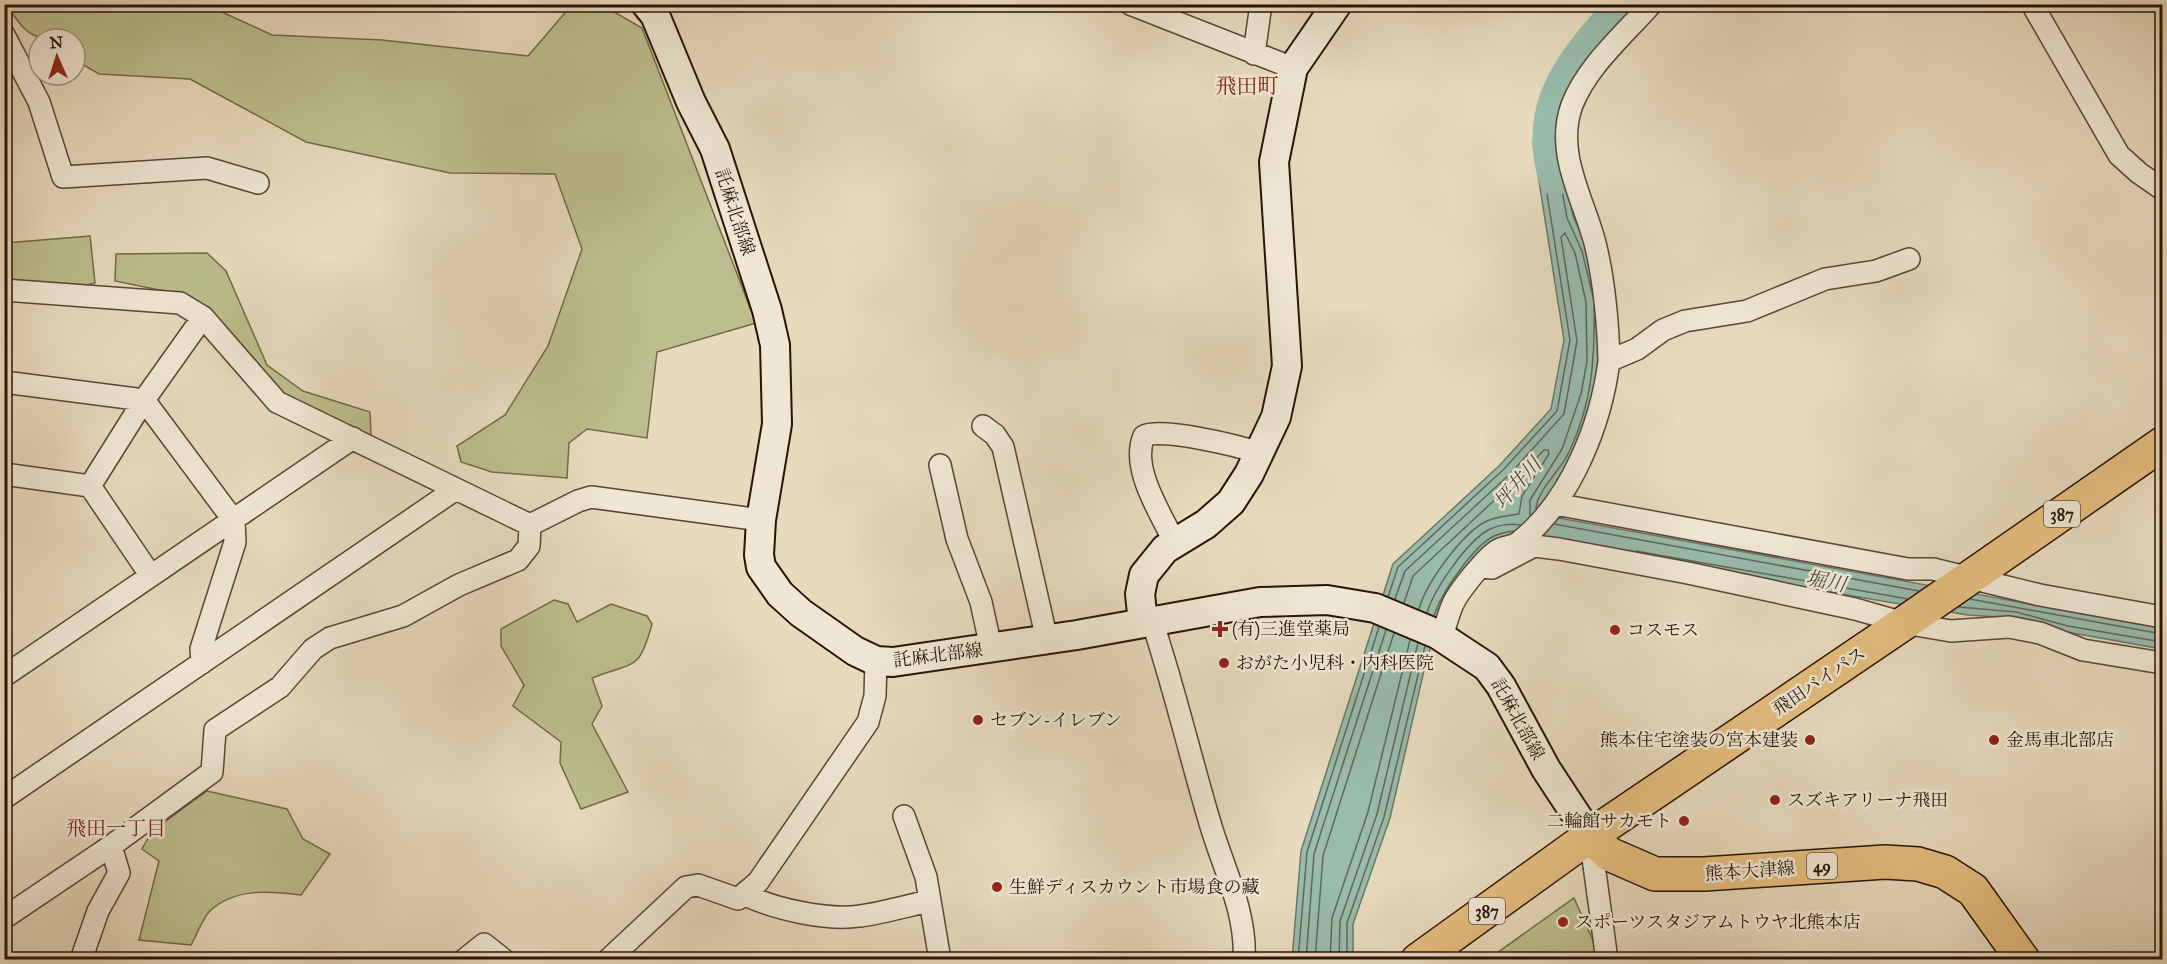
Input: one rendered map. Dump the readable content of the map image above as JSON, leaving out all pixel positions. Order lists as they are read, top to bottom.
{
  "streets": {
    "main road": [
      "託麻北部線",
      "387",
      "飛田バイパス",
      "49",
      "熊本大津線"
    ]
  },
  "crossings": [
    ["託麻北部線", "飛田バイパス"],
    ["託麻北部線", "熊本大津線"],
    ["飛田バイパス", "熊本大津線"]
  ],
  "districts": ["飛田町", "飛田一丁目"],
  "water": ["坪井川", "堀川"],
  "places": {
    "health": ["(有)三進堂薬局"],
    "other": [
      "コスモス",
      "おがた小児科・内科医院",
      "セブン-イレブン",
      "熊本住宅塗装の宮本建装",
      "金馬車北部店",
      "スズキアリーナ飛田",
      "二輪館サカモト",
      "生鮮ディスカウント市場食の藏",
      "スポーツスタジアムトウヤ北熊本店"
    ]
  },
  "north": "top"
}
